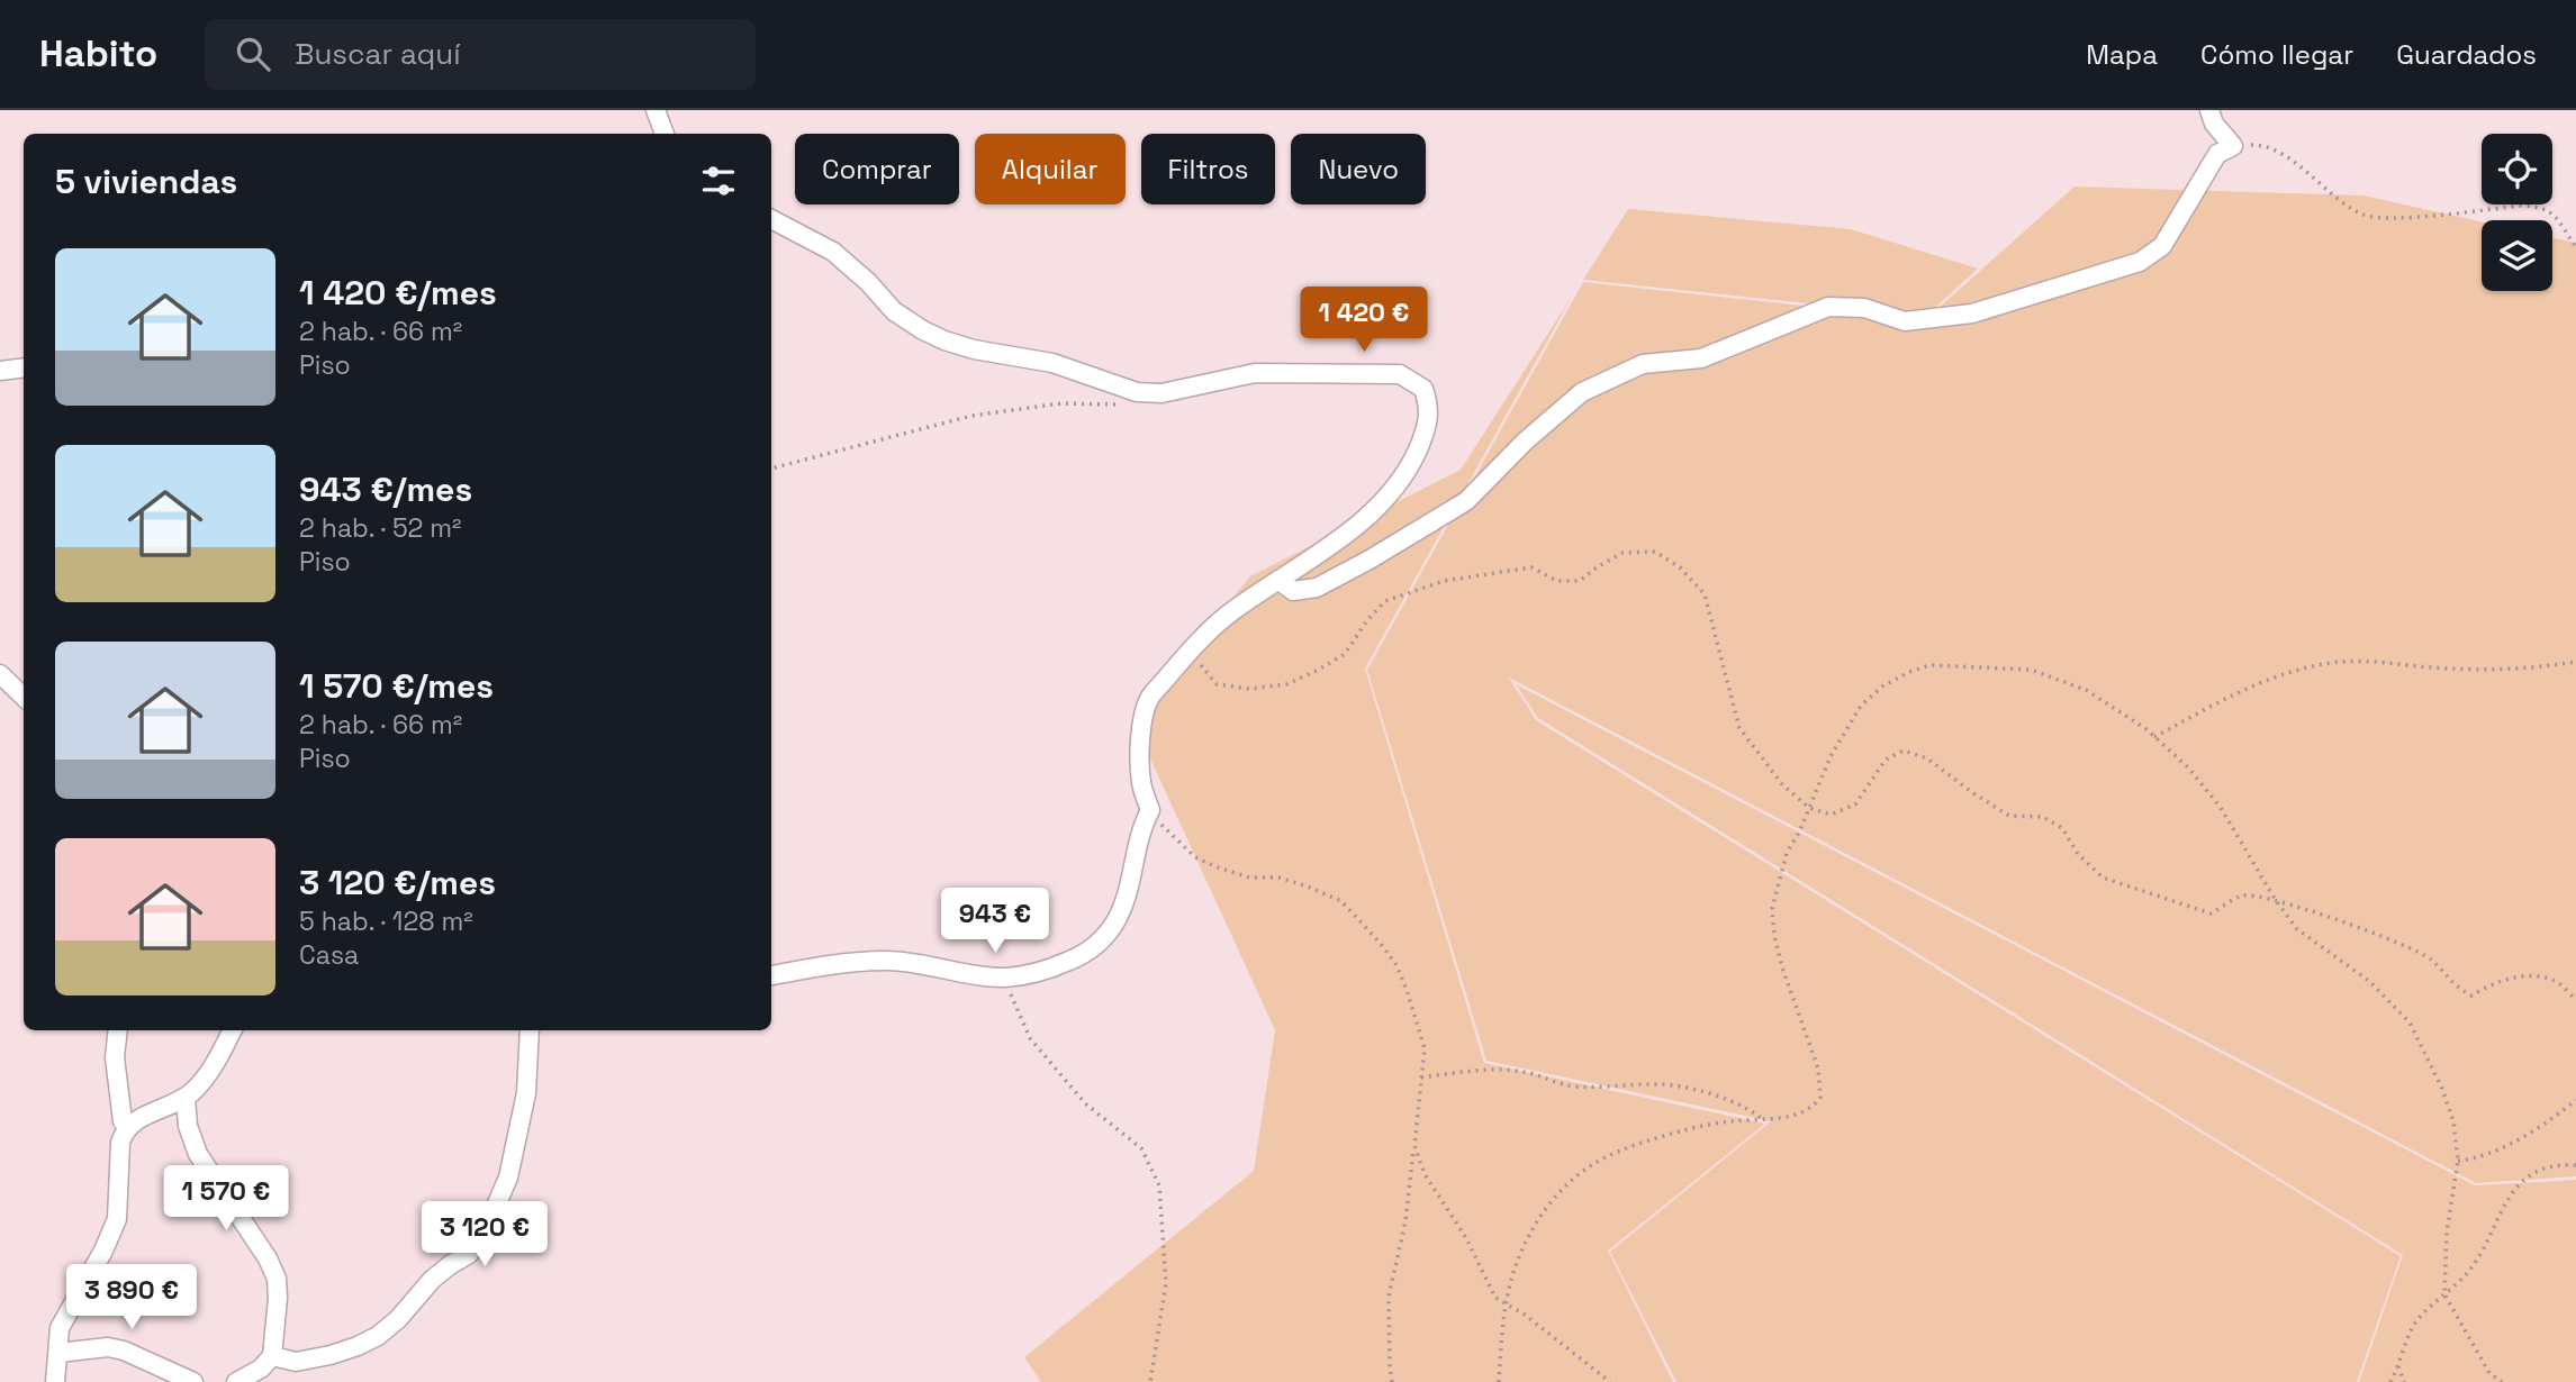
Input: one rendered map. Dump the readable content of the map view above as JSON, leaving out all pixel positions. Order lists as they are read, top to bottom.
{
  "page": {
    "header": "Habito",
    "search": "Buscar aquí",
    "nav": ["Mapa", "Cómo llegar", "Guardados"],
    "chip": [
      "Comprar",
      "Alquilar",
      "Filtros",
      "Nuevo"
    ],
    "heading": "5 viviendas",
    "list": [
      {
        "name": "1 420 €/mes",
        "note": "2 hab. · 66 m² · Piso"
      },
      {
        "name": "943 €/mes",
        "note": "2 hab. · 52 m² · Piso"
      },
      {
        "name": "1 570 €/mes",
        "note": "2 hab. · 66 m² · Piso"
      },
      {
        "name": "3 120 €/mes",
        "note": "5 hab. · 128 m² · Casa"
      }
    ],
    "price": [
      "1 420 €",
      "943 €",
      "1 570 €",
      "3 120 €",
      "3 890 €"
    ]
  }
}
